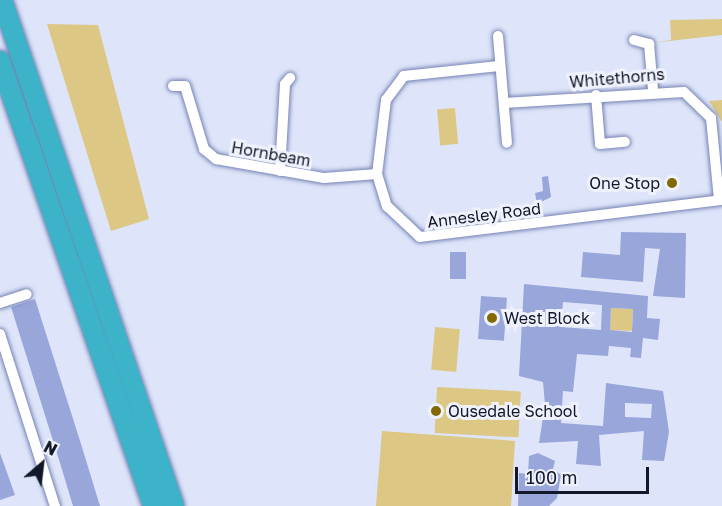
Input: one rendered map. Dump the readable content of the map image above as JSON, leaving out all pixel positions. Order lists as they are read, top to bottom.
{
  "streets": {
    "street": ["Whitethorns", "Hornbeam", "Annesley Road"]
  },
  "crossings": [
    ["Whitethorns", "Annesley Road"],
    ["Hornbeam", "Annesley Road"]
  ],
  "places": ["One Stop", "West Block", "Ousedale School"],
  "scale_bar": "100 m",
  "north": "top right"
}
